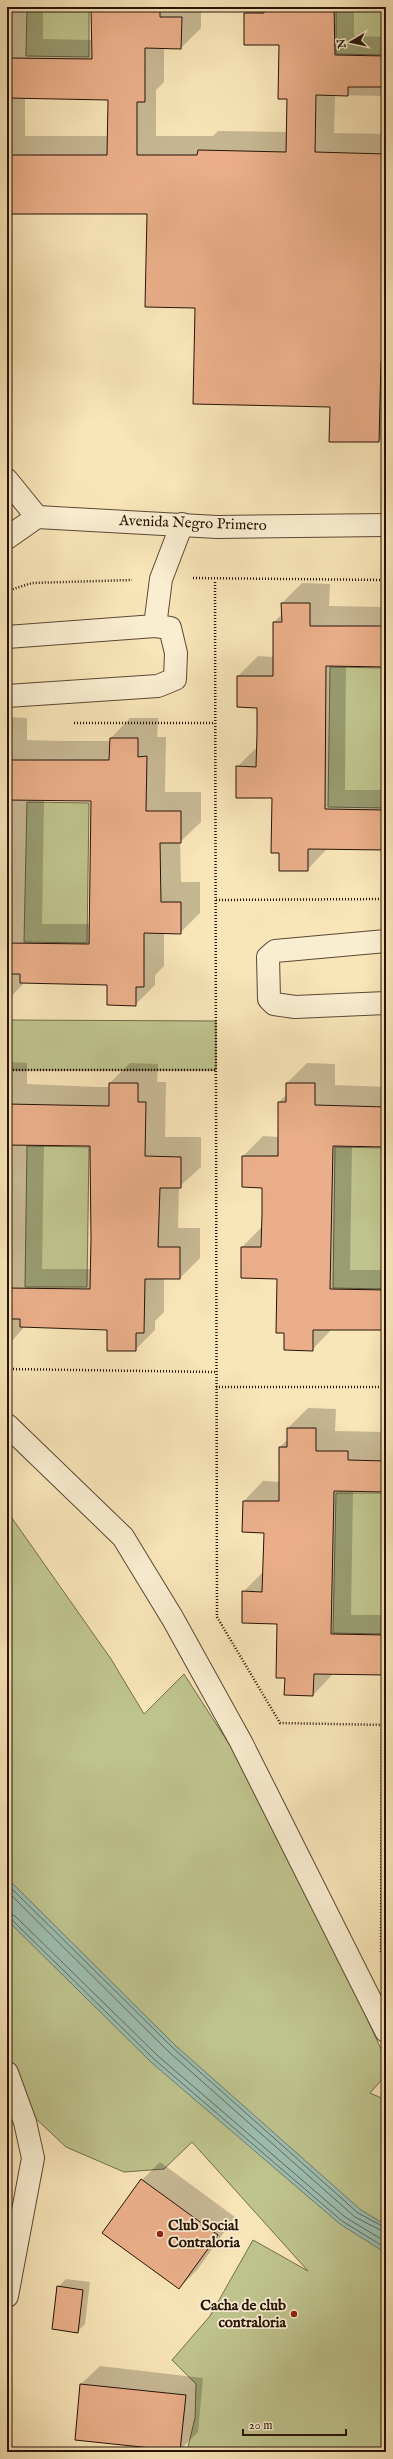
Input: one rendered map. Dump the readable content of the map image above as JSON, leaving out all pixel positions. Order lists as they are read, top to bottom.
{
  "streets": {
    "street": ["Avenida Negro Primero"]
  },
  "places": ["Club Social Contraloria", "Cacha de club contraloria"],
  "scale_bar": "20 m",
  "north": "left"
}
